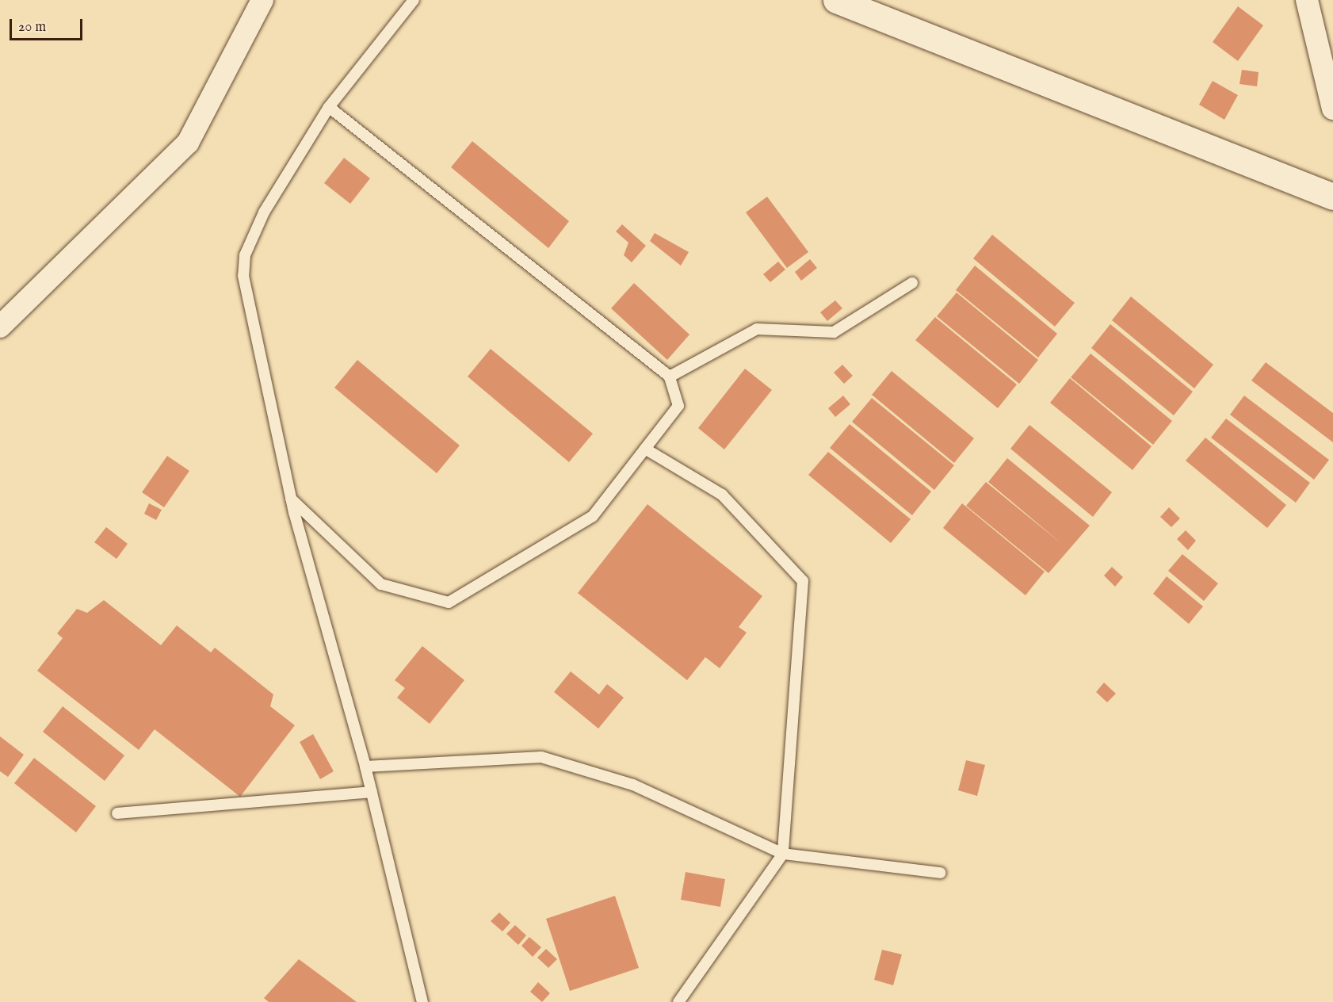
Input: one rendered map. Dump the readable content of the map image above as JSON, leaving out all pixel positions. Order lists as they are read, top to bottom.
{
  "scale_bar": "20 m"
}
